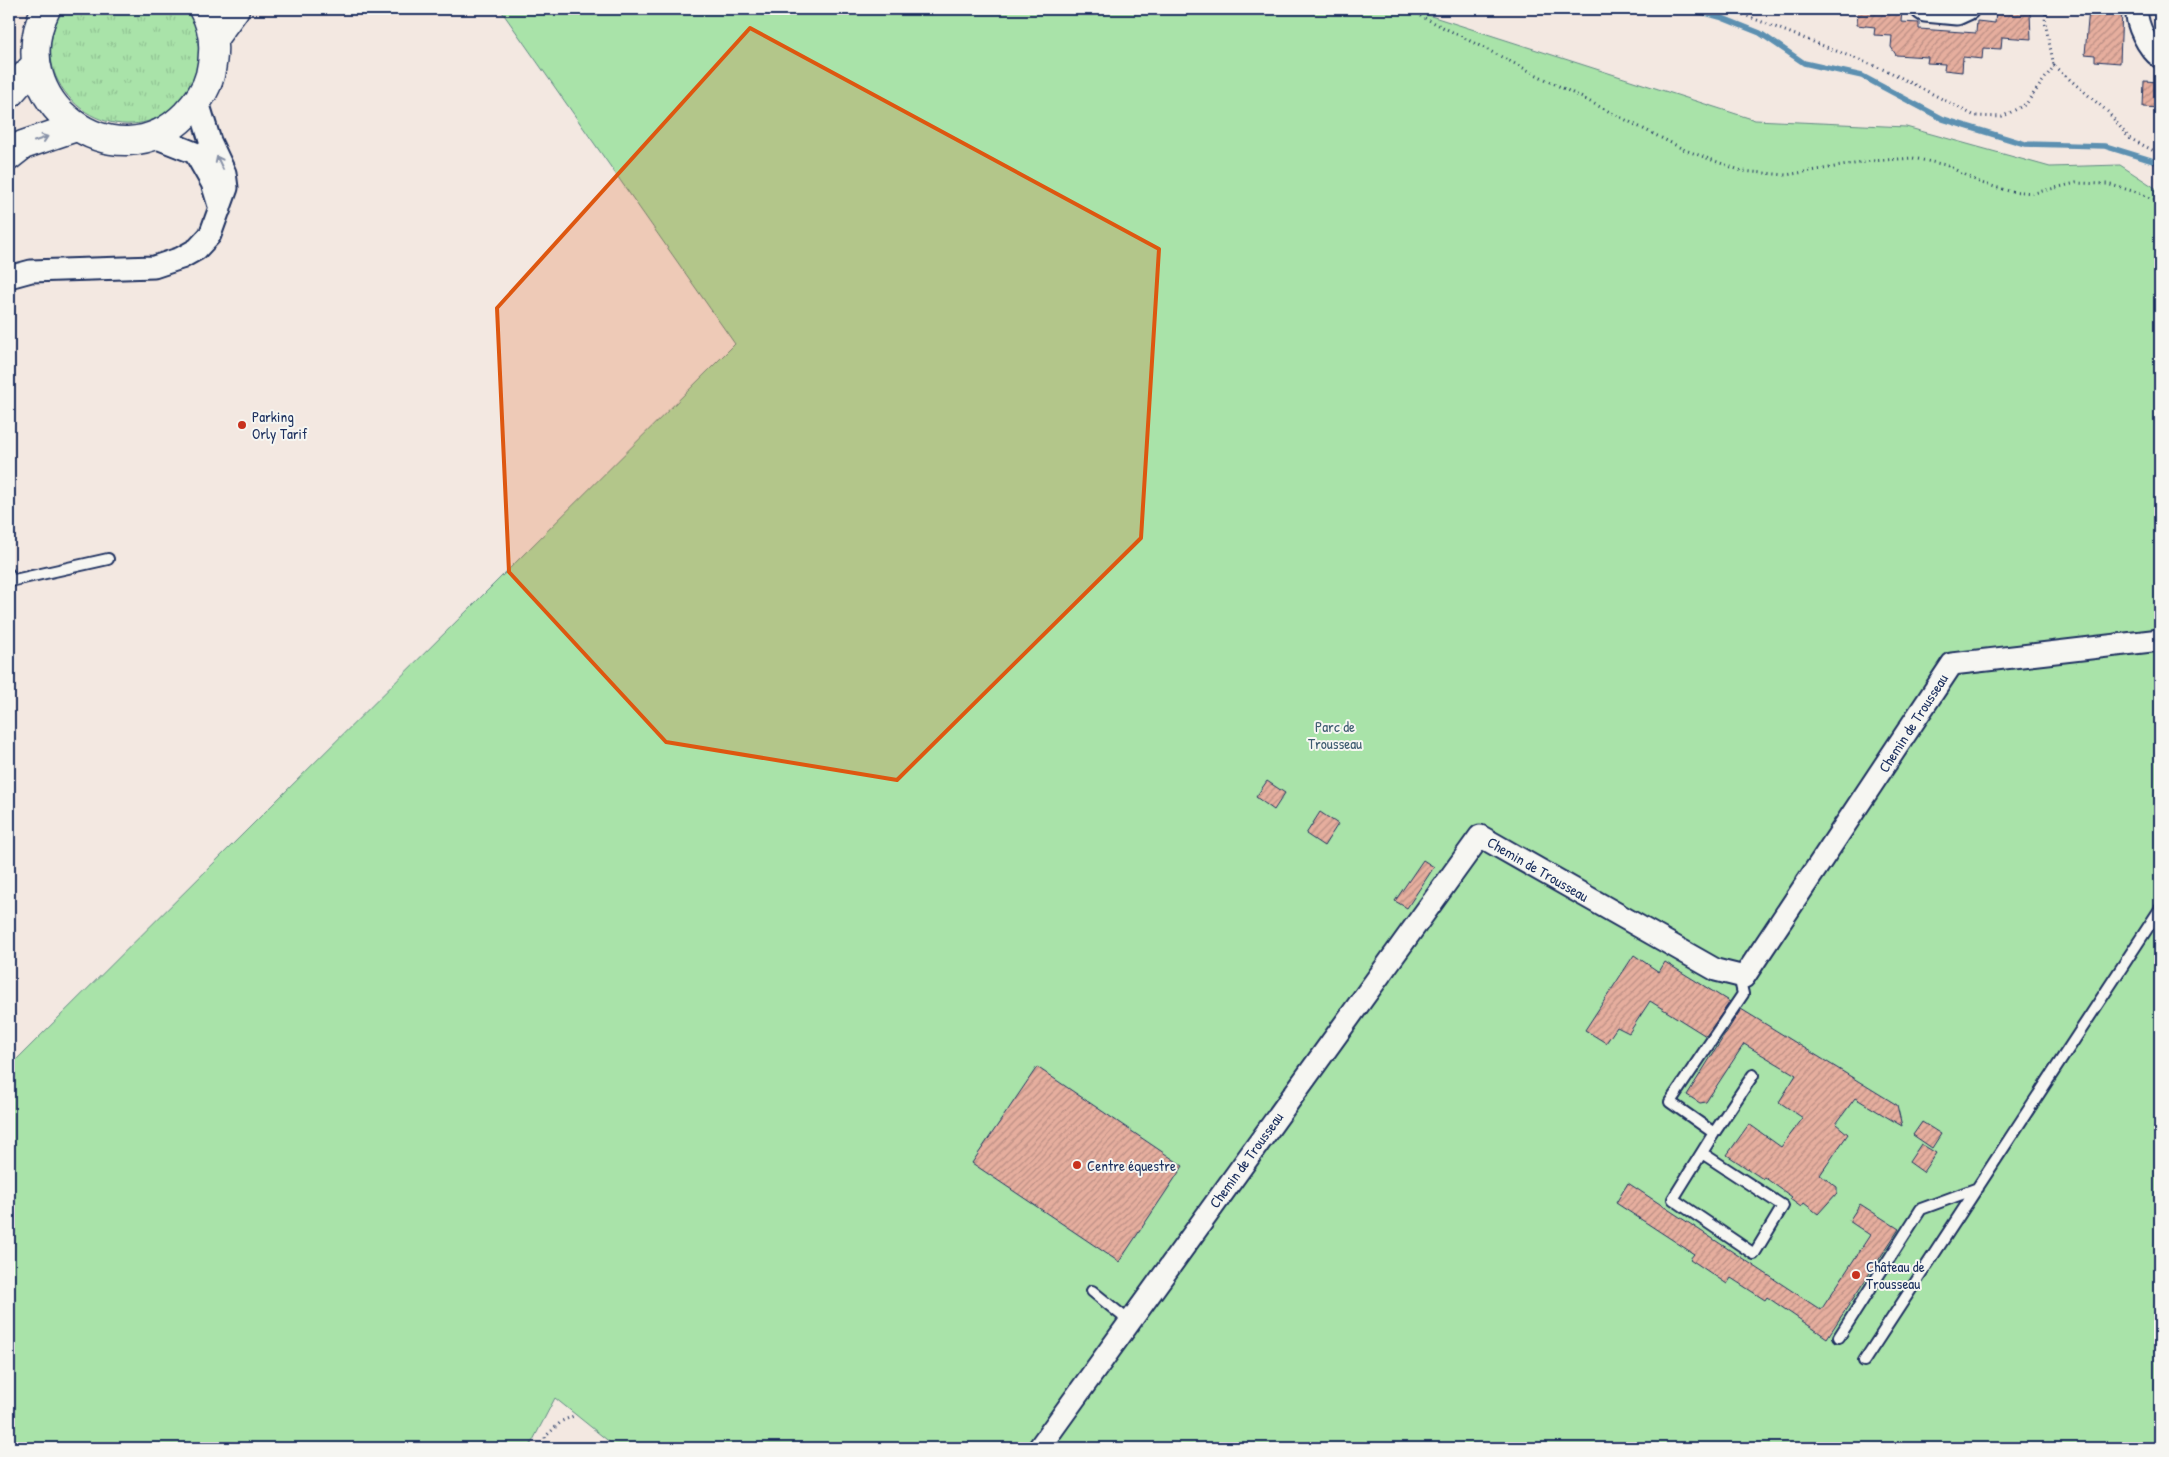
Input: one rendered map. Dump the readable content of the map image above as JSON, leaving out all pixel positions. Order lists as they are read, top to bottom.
{
  "streets": {
    "street": ["Chemin de Trousseau"]
  },
  "parks": ["Parc de Trousseau"],
  "places": ["Parking Orly Tarif", "Centre équestre", "Château de Trousseau"]
}
